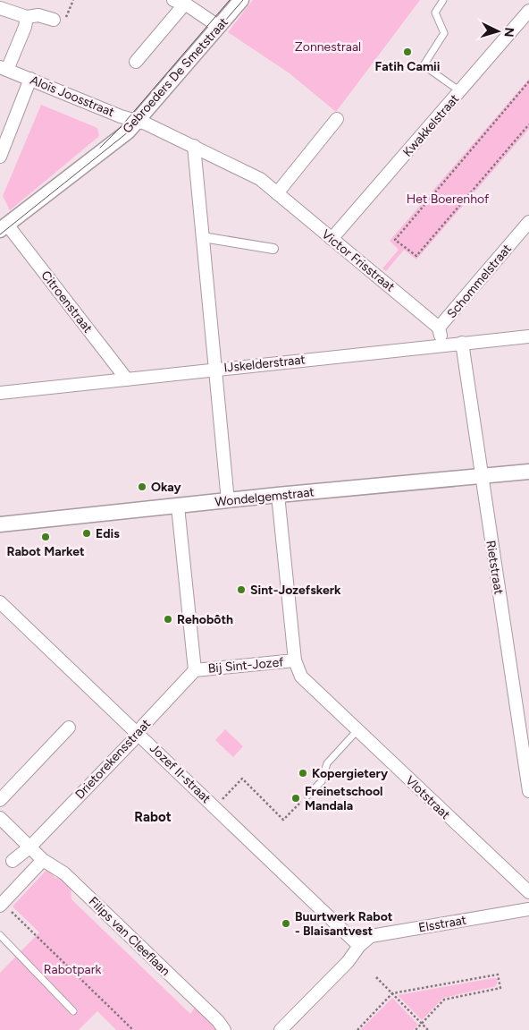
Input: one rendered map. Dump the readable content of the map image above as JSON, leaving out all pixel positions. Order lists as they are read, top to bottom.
{
  "streets": {
    "street": [
      "Gebroeders De Smetstraat",
      "Aloïs Joosstraat",
      "Kwakkelstraat",
      "Victor Frisstraat",
      "Schommelstraat",
      "Citroenstraat",
      "IJskelderstraat",
      "Wondelgemstraat",
      "Rietstraat",
      "Bij Sint-Jozef",
      "Drietorekensstraat",
      "Jozef II-straat",
      "Vlotstraat",
      "Elsstraat",
      "Filips van Cleeflaan"
    ]
  },
  "crossings": [
    ["Gebroeders De Smetstraat", "Aloïs Joosstraat"],
    ["Gebroeders De Smetstraat", "Victor Frisstraat"],
    ["Gebroeders De Smetstraat", "Citroenstraat"],
    ["Aloïs Joosstraat", "Victor Frisstraat"],
    ["Kwakkelstraat", "Victor Frisstraat"],
    ["Victor Frisstraat", "Schommelstraat"],
    ["Schommelstraat", "IJskelderstraat"],
    ["Citroenstraat", "IJskelderstraat"],
    ["IJskelderstraat", "Rietstraat"],
    ["Wondelgemstraat", "Rietstraat"],
    ["Wondelgemstraat", "Bij Sint-Jozef"],
    ["Bij Sint-Jozef", "Drietorekensstraat"],
    ["Bij Sint-Jozef", "Vlotstraat"],
    ["Drietorekensstraat", "Jozef II-straat"],
    ["Drietorekensstraat", "Filips van Cleeflaan"],
    ["Jozef II-straat", "Elsstraat"]
  ],
  "districts": ["Rabot"],
  "parks": ["Zonnestraal", "Het Boerenhof", "Rabotpark"],
  "places": [
    "Fatih Camii",
    "Okay",
    "Edis",
    "Rabot Market",
    "Sint-Jozefskerk",
    "Rehobôth",
    "Kopergietery",
    "Freinetschool Mandala",
    "Buurtwerk Rabot - Blaisantvest"
  ],
  "north": "right"
}
